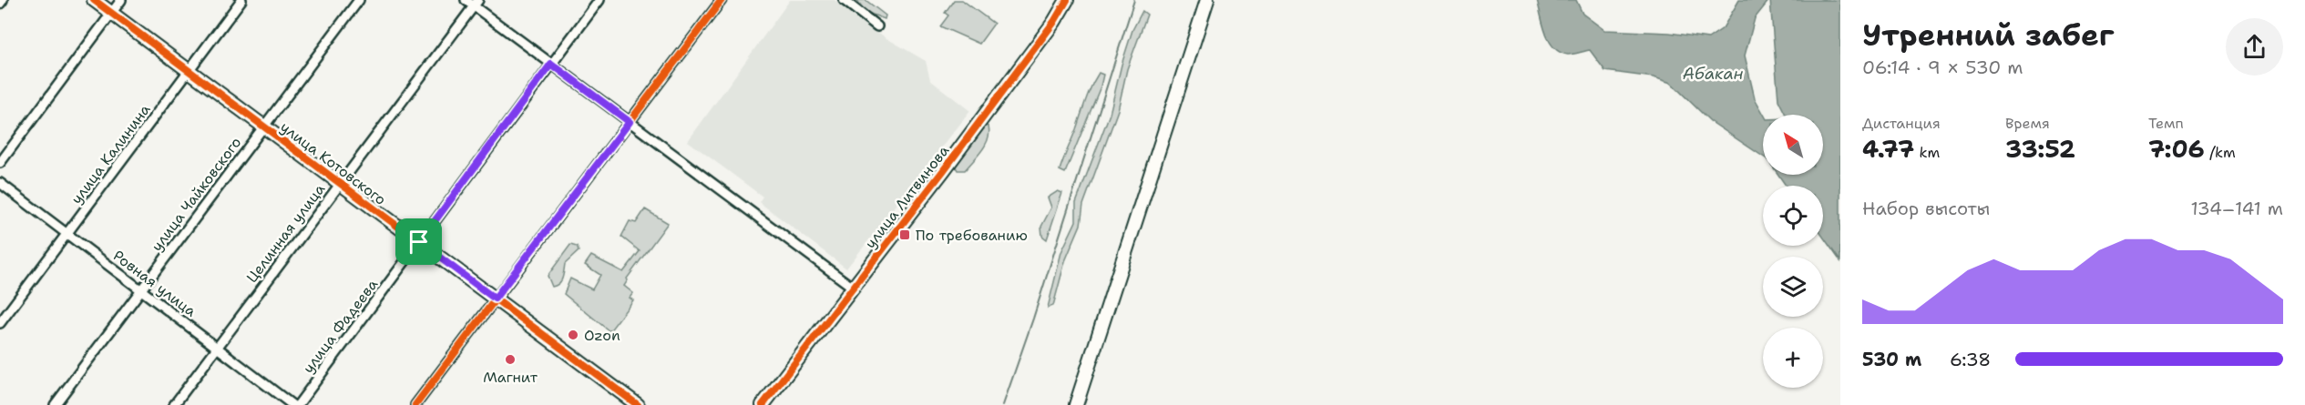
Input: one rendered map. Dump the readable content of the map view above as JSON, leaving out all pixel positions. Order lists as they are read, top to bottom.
{
  "streets": {
    "street": [
      "улица Калинина",
      "улица Котовского",
      "улица Чайковского",
      "улица Литвинова",
      "Целинная улица",
      "Ровная улица",
      "улица Фадеева"
    ]
  },
  "crossings": [
    ["улица Калинина", "улица Котовского"],
    ["улица Калинина", "Ровная улица"],
    ["улица Котовского", "улица Чайковского"],
    ["улица Котовского", "Целинная улица"],
    ["улица Котовского", "улица Фадеева"],
    ["улица Чайковского", "Ровная улица"],
    ["Целинная улица", "Ровная улица"]
  ],
  "water": ["Абакан"],
  "places": {
    "transit": ["По требованию"],
    "other": ["Ozon", "Магнит"]
  },
  "north": "top left",
  "page": {
    "heading": ["Утренний забег", "06:14 · 9 × 530 m"],
    "stats": [
      ["Дистанция", "4.77 km"],
      ["Время", "33:52"],
      ["Темп", "7:06 /km"]
    ],
    "map_buttons": "+",
    "chart": ["Набор высоты", "134–141 m"],
    "list": [
      {
        "name": "530 m",
        "note": "6:38"
      }
    ]
  }
}
